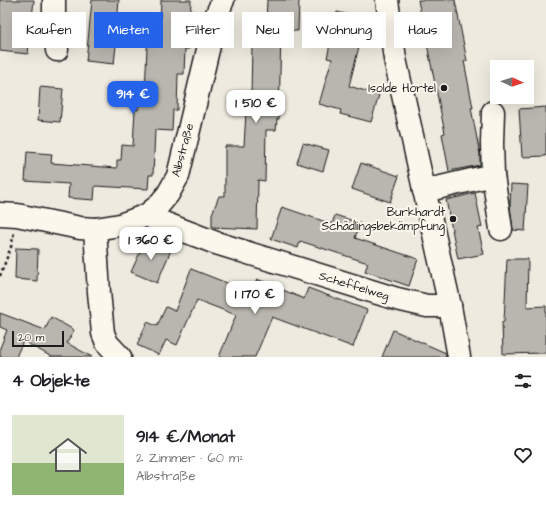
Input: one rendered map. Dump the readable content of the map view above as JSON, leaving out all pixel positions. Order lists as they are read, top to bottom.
{
  "streets": {
    "street": ["Albstraße", "Scheffelweg"]
  },
  "crossings": [
    ["Albstraße", "Scheffelweg"]
  ],
  "places": ["Isolde Hortel", "Burkhardt Schädlingsbekämpfung"],
  "scale_bar": "20 m",
  "north": "right",
  "page": {
    "chip": [
      "Kaufen",
      "Mieten",
      "Filter",
      "Neu",
      "Wohnung",
      "Haus"
    ],
    "price": [
      "914 €",
      "1 510 €",
      "1 360 €",
      "1 170 €"
    ],
    "scale": "20 m",
    "heading": "4 Objekte",
    "list": [
      {
        "name": "914 €/Monat",
        "note": "2 Zimmer · 60 m² · Albstraße"
      }
    ]
  }
}
